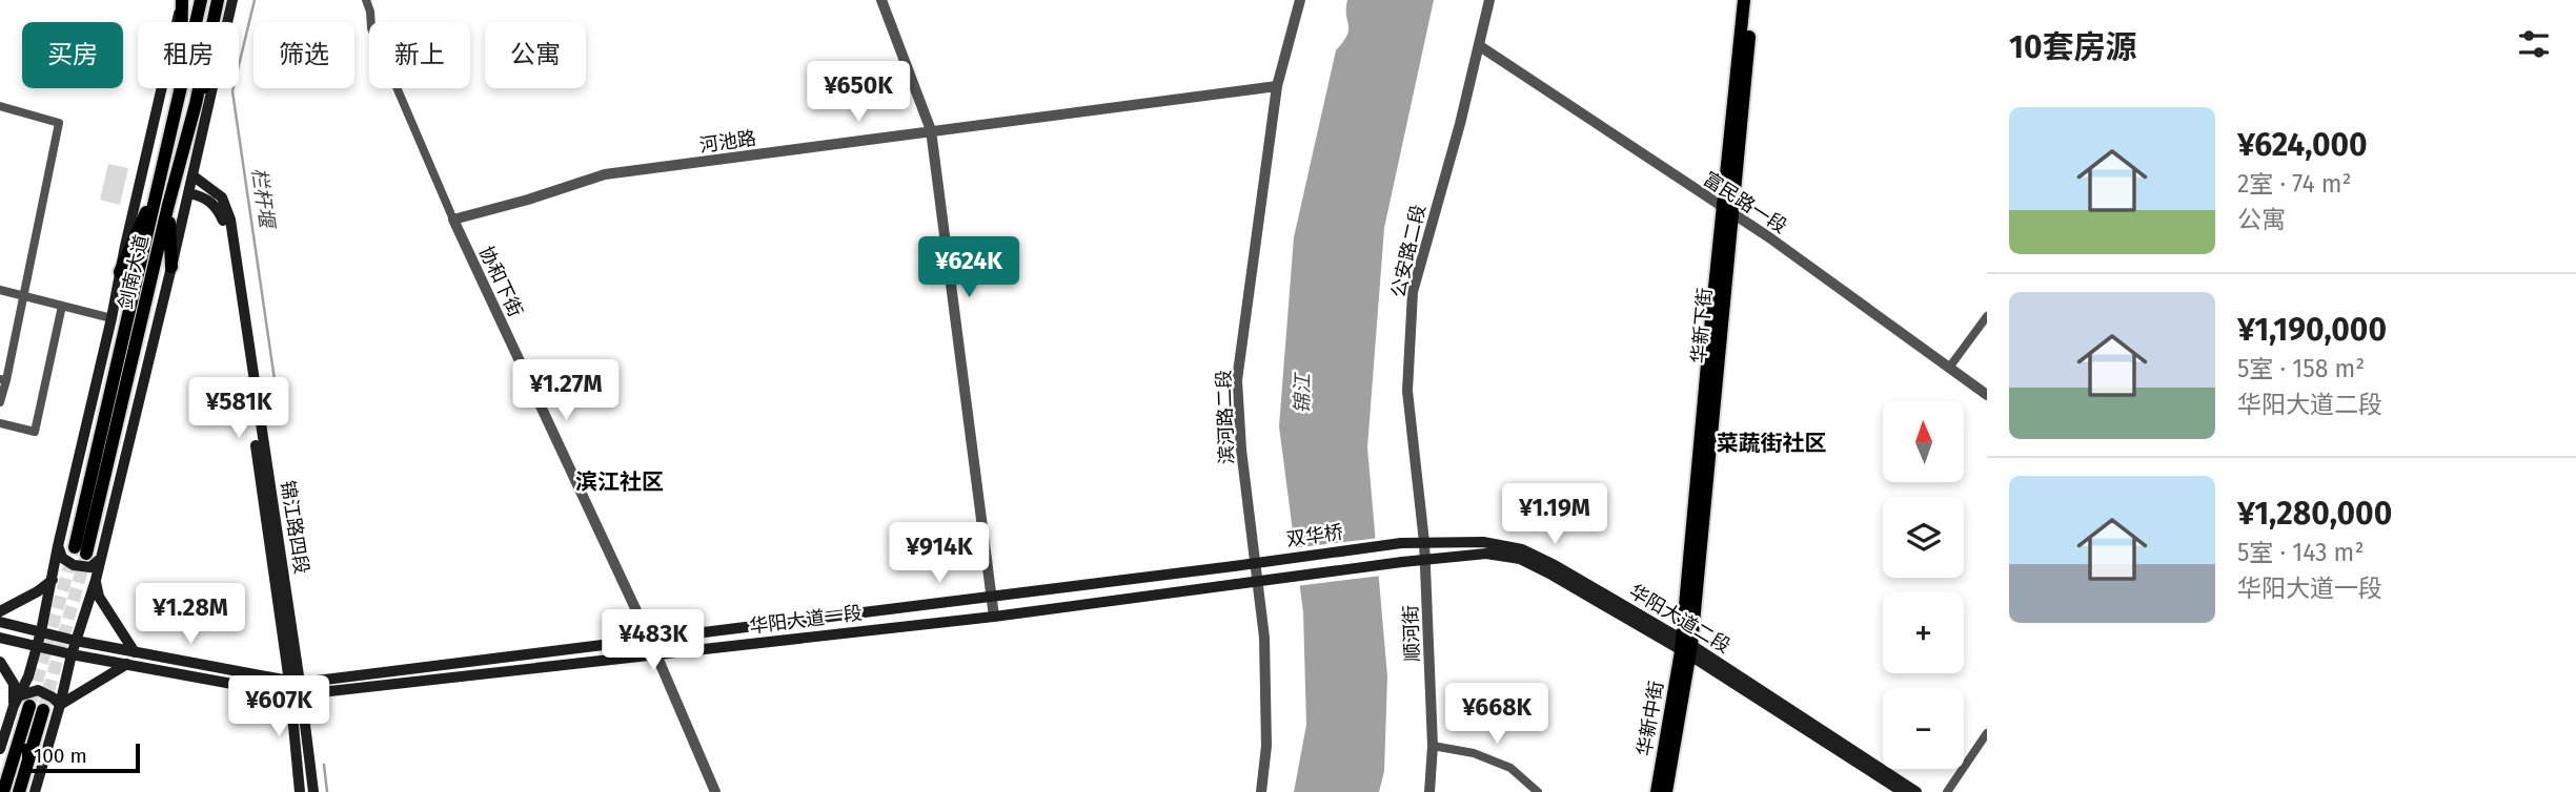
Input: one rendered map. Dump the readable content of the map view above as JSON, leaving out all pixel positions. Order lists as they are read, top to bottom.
{
  "streets": {
    "main road": [
      "剑南大道",
      "锦江路四段",
      "双华桥",
      "华阳大道二段",
      "华阳大道一段",
      "华新中街"
    ],
    "street": [
      "河池路",
      "富民路一段",
      "公安路二段",
      "协和下街",
      "滨河路二段",
      "顺河街"
    ]
  },
  "crossings": [
    ["河池路", "协和下街"],
    ["河池路", "滨河路二段"],
    ["富民路一段", "公安路二段"],
    ["公安路二段", "华阳大道二段"],
    ["公安路二段", "顺河街"],
    ["协和下街", "华阳大道一段"],
    ["锦江路四段", "华阳大道一段"],
    ["双华桥", "华阳大道二段"],
    ["双华桥", "华阳大道一段"],
    ["华阳大道二段", "华阳大道一段"],
    ["华阳大道二段", "顺河街"],
    ["华阳大道二段", "华新中街"]
  ],
  "districts": ["菜蔬街社区", "滨江社区"],
  "water": ["栏杆堰", "锦江"],
  "scale_bar": "100 m",
  "north": "top",
  "page": {
    "heading": "10套房源",
    "chip": [
      "买房",
      "租房",
      "筛选",
      "新上",
      "公寓"
    ],
    "price": [
      "¥650K",
      "¥624K",
      "¥1.27M",
      "¥581K",
      "¥1.19M",
      "¥914K",
      "¥1.28M",
      "¥483K",
      "¥607K",
      "¥668K"
    ],
    "list": [
      {
        "name": "¥624,000",
        "note": "2室 · 74 m² · 公寓"
      },
      {
        "name": "¥1,190,000",
        "note": "5室 · 158 m² · 华阳大道二段"
      },
      {
        "name": "¥1,280,000",
        "note": "5室 · 143 m² · 华阳大道一段"
      }
    ],
    "map_buttons": ["+", "−"],
    "scale": "100 m"
  }
}
